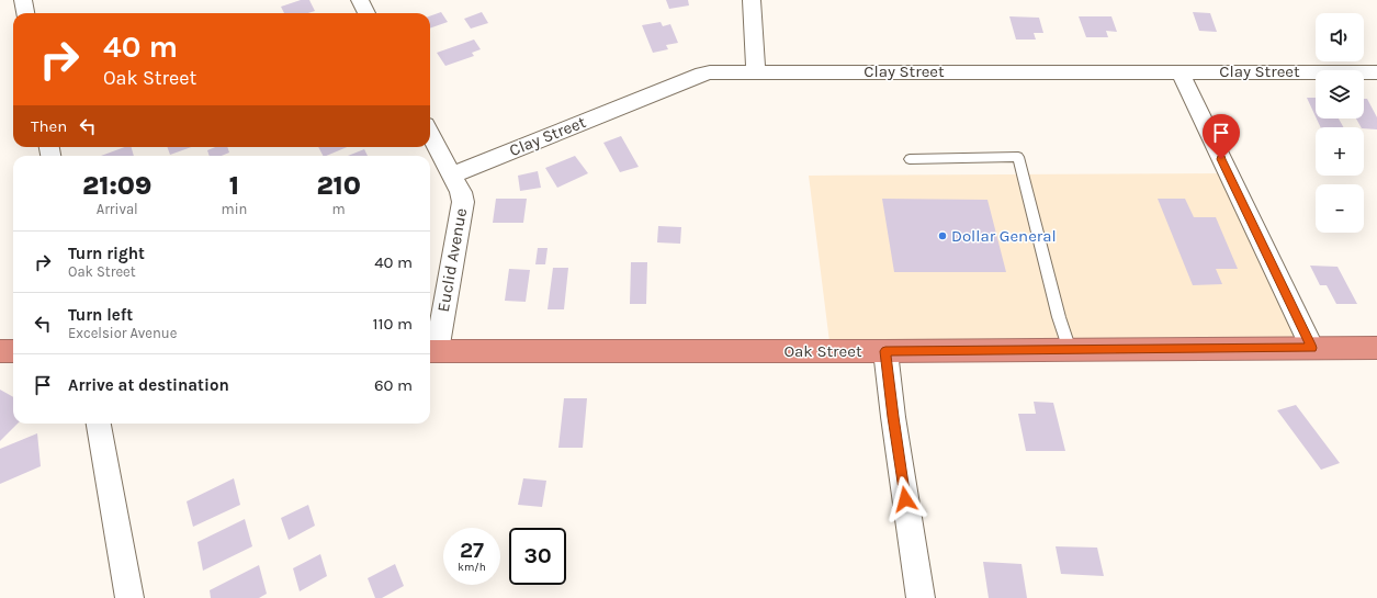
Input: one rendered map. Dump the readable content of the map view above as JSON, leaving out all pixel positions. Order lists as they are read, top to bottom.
{
  "streets": {
    "highway": ["Oak Street"],
    "street": ["Clay Street", "Euclid Avenue"]
  },
  "crossings": [
    ["Clay Street", "Euclid Avenue"],
    ["Euclid Avenue", "Oak Street"]
  ],
  "places": ["Dollar General"],
  "page": {
    "map_buttons": ["+", "−"],
    "turn": ["40 m", "Oak Street"],
    "then": "Then",
    "eta": [
      "21:09",
      "Arrival",
      "1",
      "min",
      "210",
      "m"
    ],
    "list": [
      {
        "name": "Turn right",
        "note": "Oak Street",
        "value": "40 m"
      },
      {
        "name": "Turn left",
        "note": "Excelsior Avenue",
        "value": "110 m"
      },
      {
        "name": "Arrive at destination",
        "value": "60 m"
      }
    ],
    "speed": "27 km/h",
    "limit": "30"
  }
}
